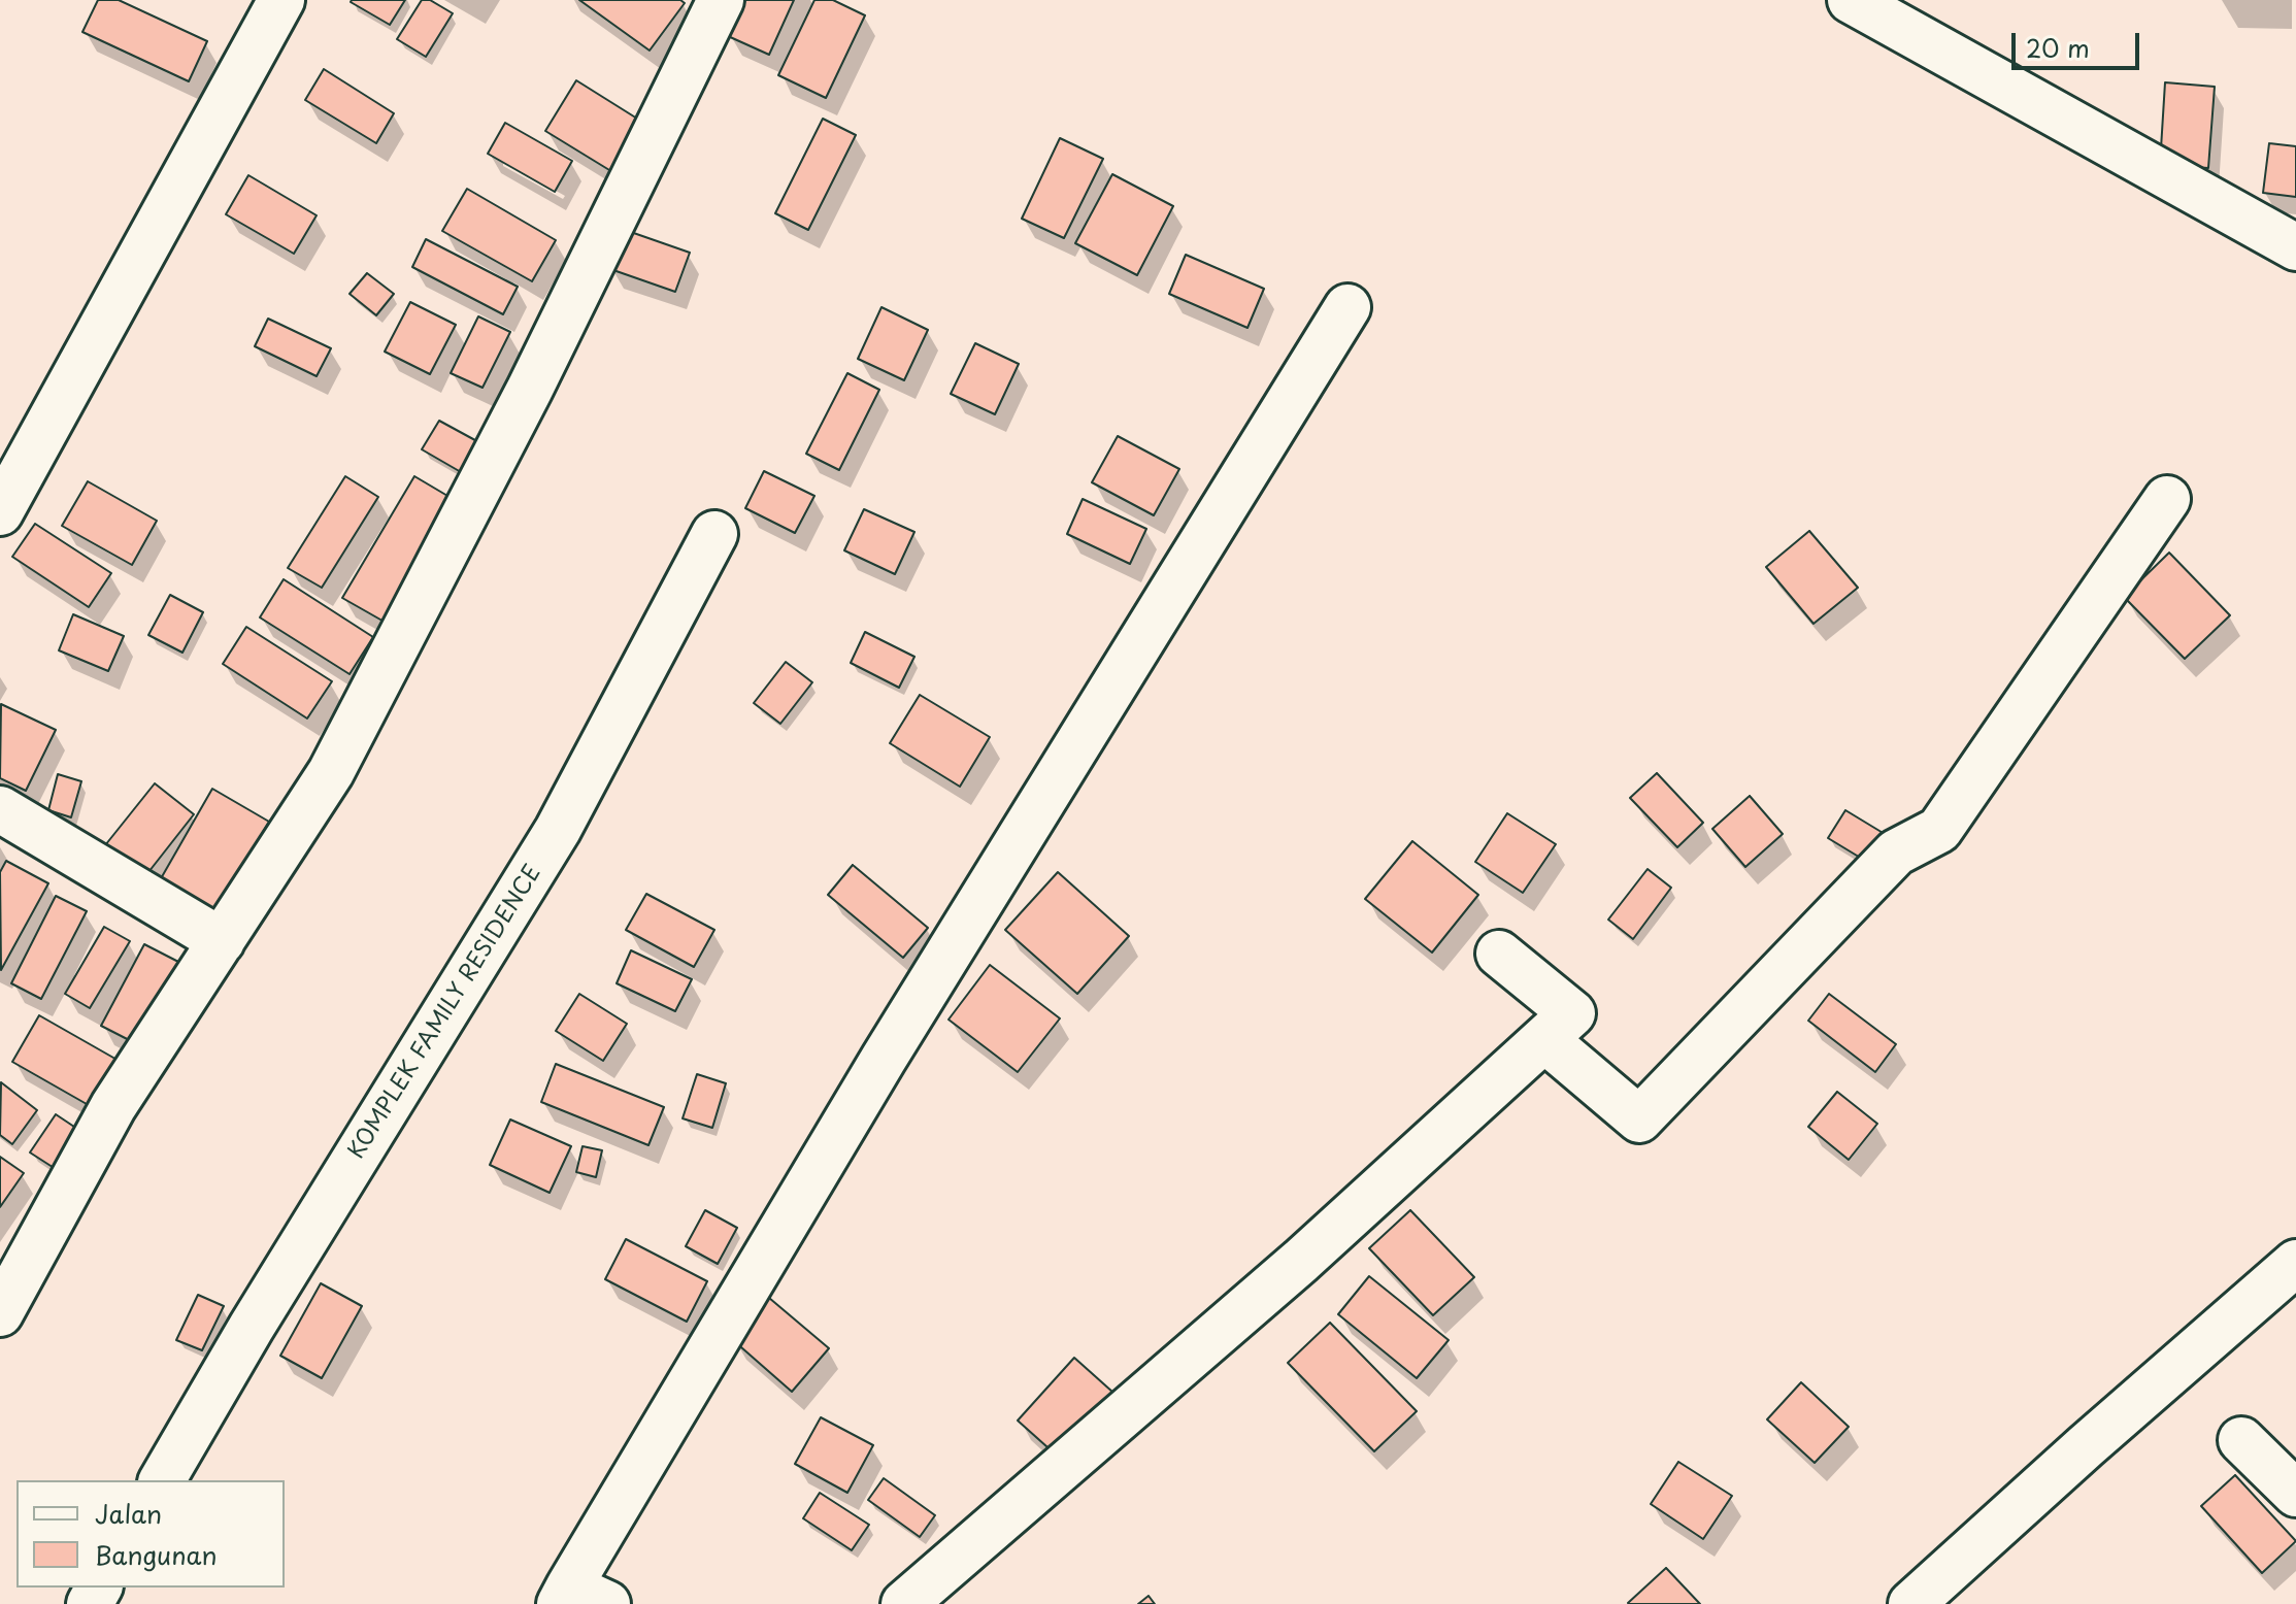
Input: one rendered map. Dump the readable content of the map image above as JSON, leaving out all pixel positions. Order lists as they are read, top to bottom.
{
  "streets": {
    "street": ["KOMPLEK FAMILY RESIDENCE"]
  },
  "legend": ["Jalan", "Bangunan"],
  "scale_bar": "20 m"
}
